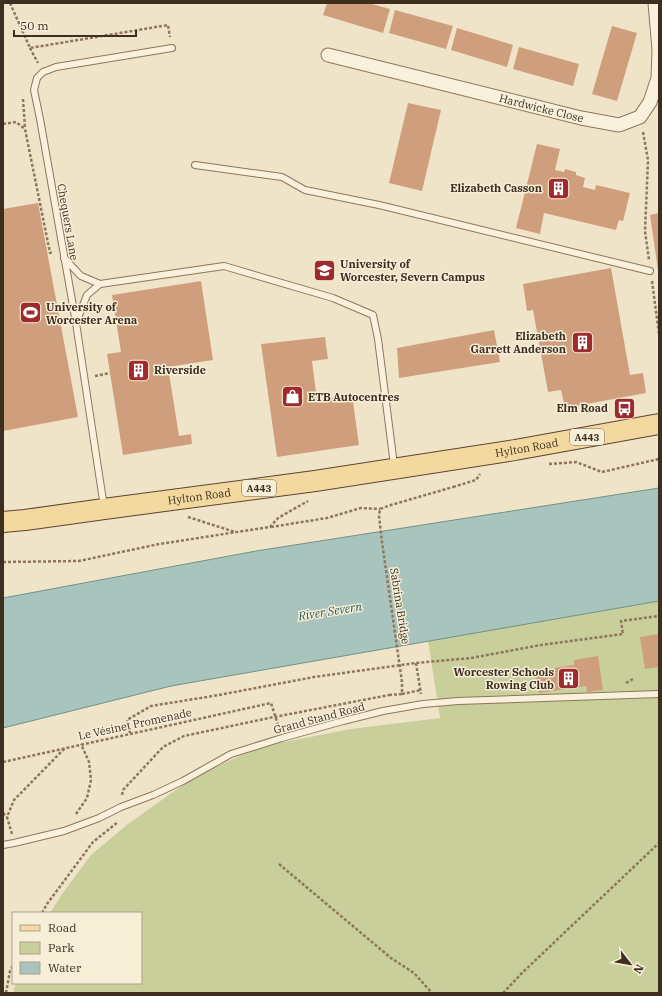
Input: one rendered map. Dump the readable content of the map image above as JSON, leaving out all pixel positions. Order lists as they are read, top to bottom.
{
  "streets": {
    "main road": ["A443", "Hylton Road"],
    "street": ["Hardwicke Close"],
    "lane": ["Chequers Lane", "Grand Stand Road"],
    "path": ["Sabrina Bridge", "Le Vésinet Promenade"]
  },
  "crossings": [
    ["Chequers Lane", "Hylton Road"]
  ],
  "water": ["River Severn"],
  "places": {
    "building": [
      "Elizabeth Casson",
      "Elizabeth Garrett Anderson",
      "Riverside",
      "Worcester Schools Rowing Club"
    ],
    "school or university": ["University of Worcester, Severn Campus"],
    "sports": ["University of Worcester Arena"],
    "shop": ["ETB Autocentres"],
    "bus stop": ["Elm Road"]
  },
  "legend": ["Road", "Park", "Water"],
  "scale_bar": "50 m",
  "north": "bottom right"
}
